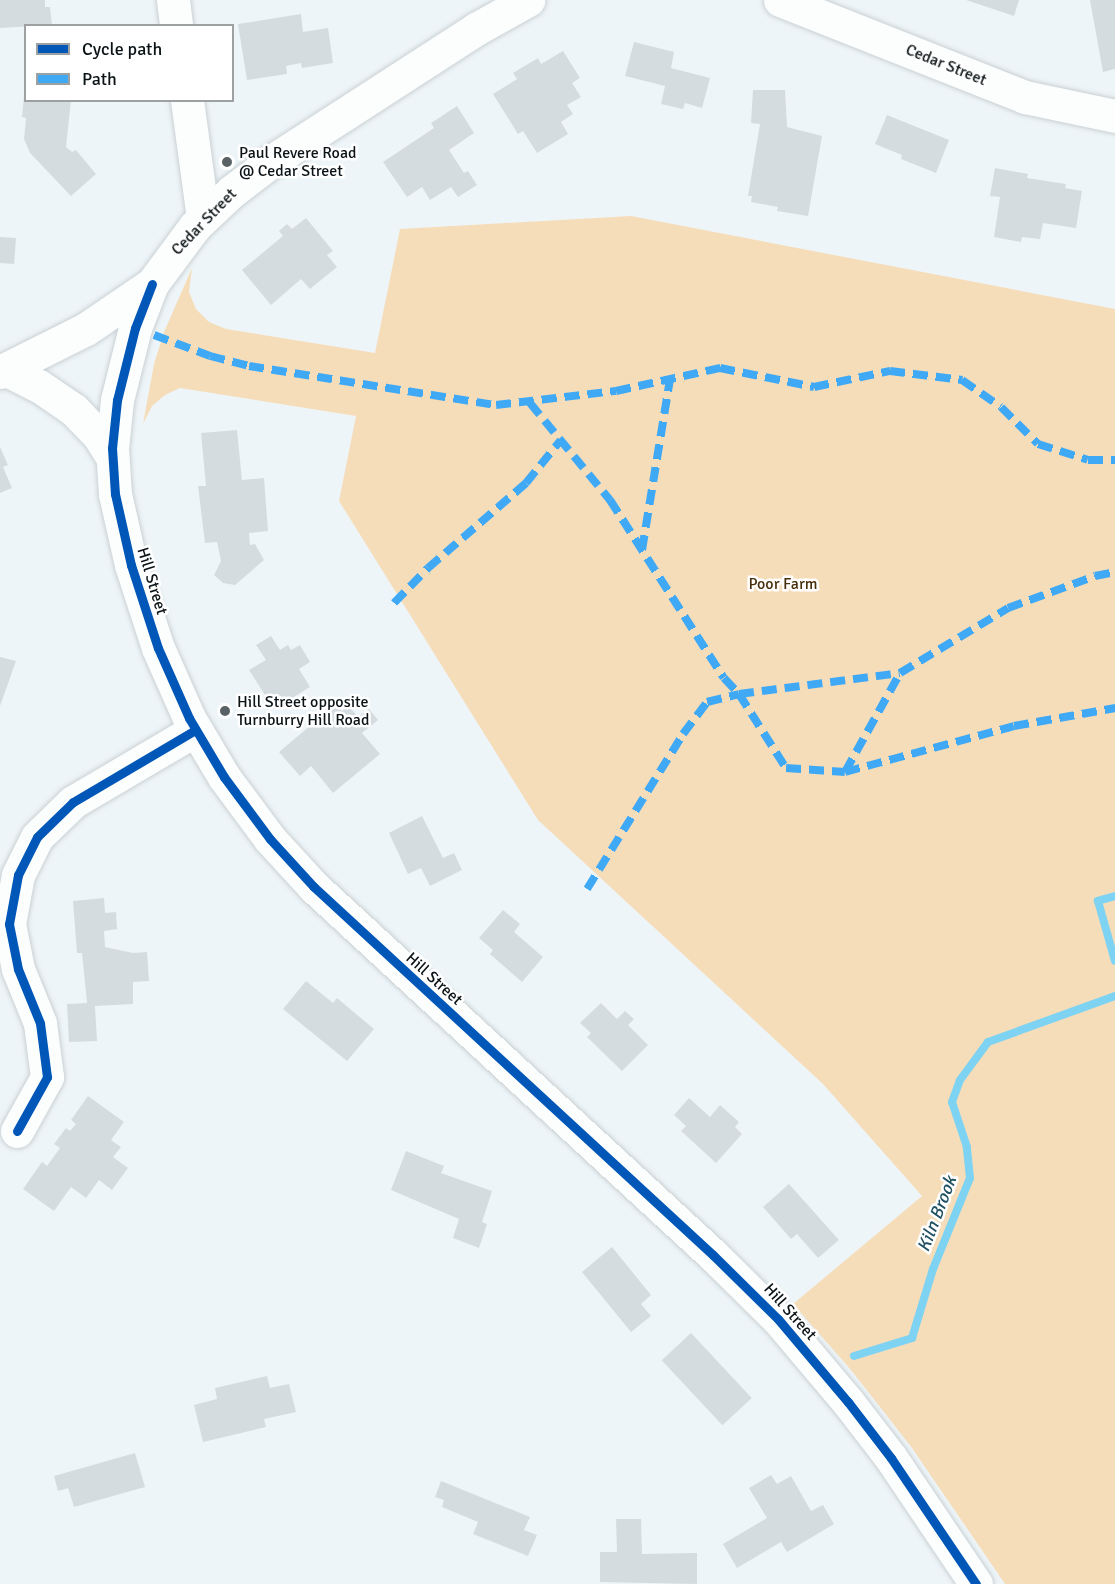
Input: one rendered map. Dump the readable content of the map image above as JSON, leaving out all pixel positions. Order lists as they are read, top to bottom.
{
  "streets": {
    "street": ["Cedar Street", "Hill Street"]
  },
  "crossings": [
    ["Cedar Street", "Hill Street"]
  ],
  "water": ["Kiln Brook"],
  "parks": ["Poor Farm"],
  "places": ["Paul Revere Road @ Cedar Street", "Hill Street opposite Turnburry Hill Road"],
  "legend": ["Cycle path", "Path"]
}
